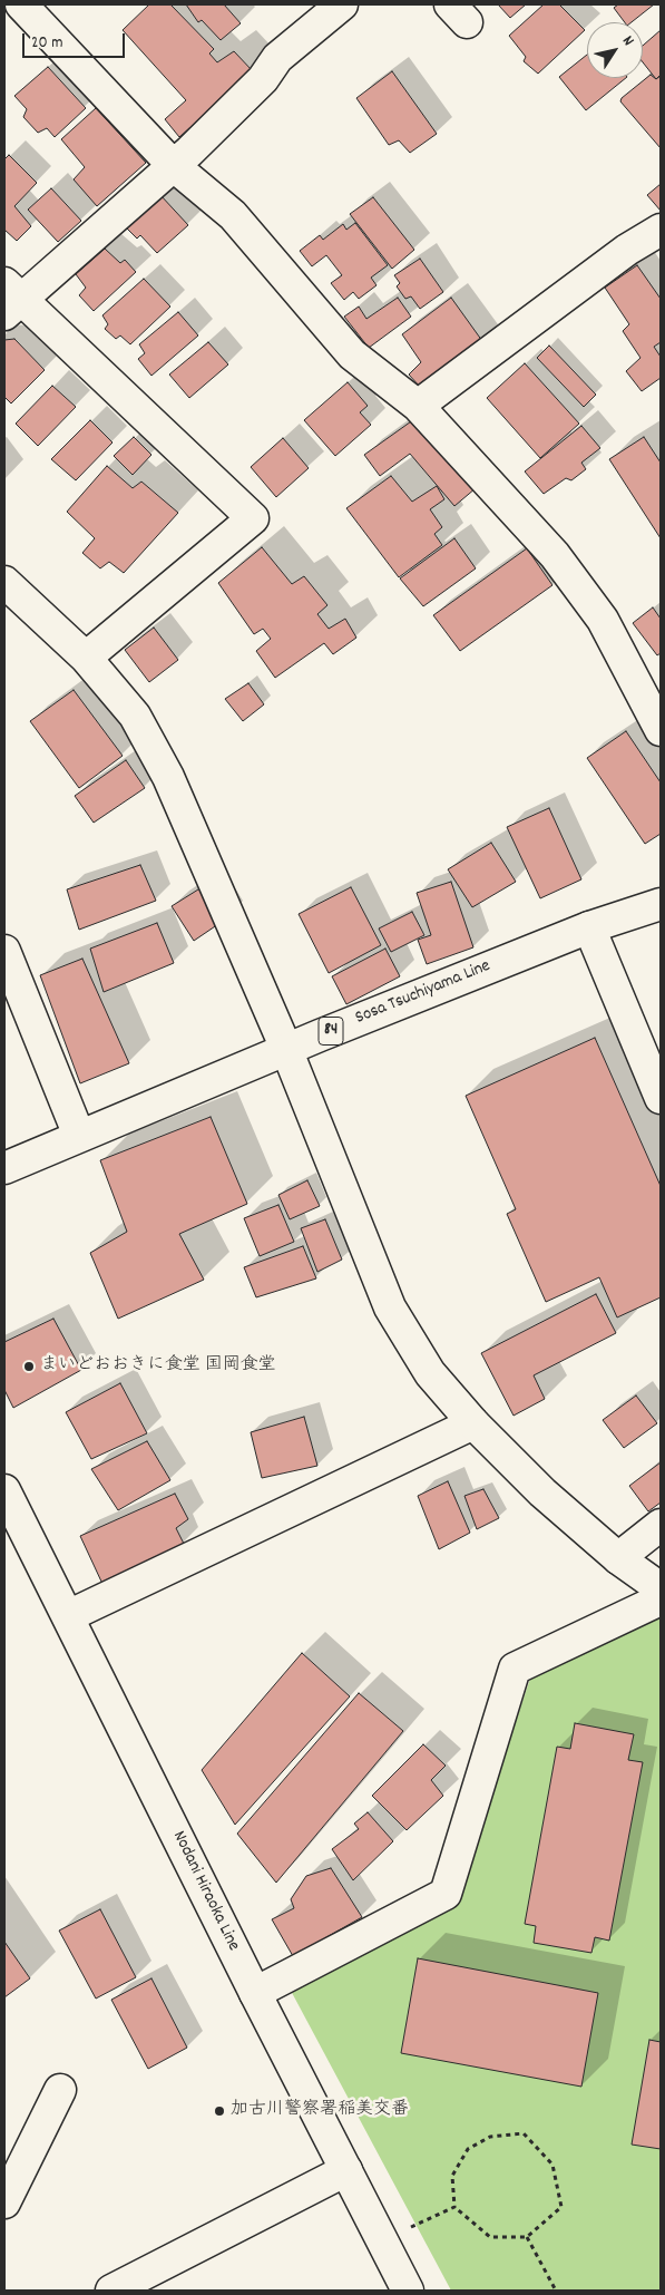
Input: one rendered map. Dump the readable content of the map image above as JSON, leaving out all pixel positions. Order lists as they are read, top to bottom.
{
  "streets": {
    "street": ["Sosa Tsuchiyama Line", "84", "Nodani Hiraoka Line"]
  },
  "places": ["まいどおおきに食堂 国岡食堂", "加古川警察署稲美交番"],
  "scale_bar": "20 m",
  "north": "top right"
}
